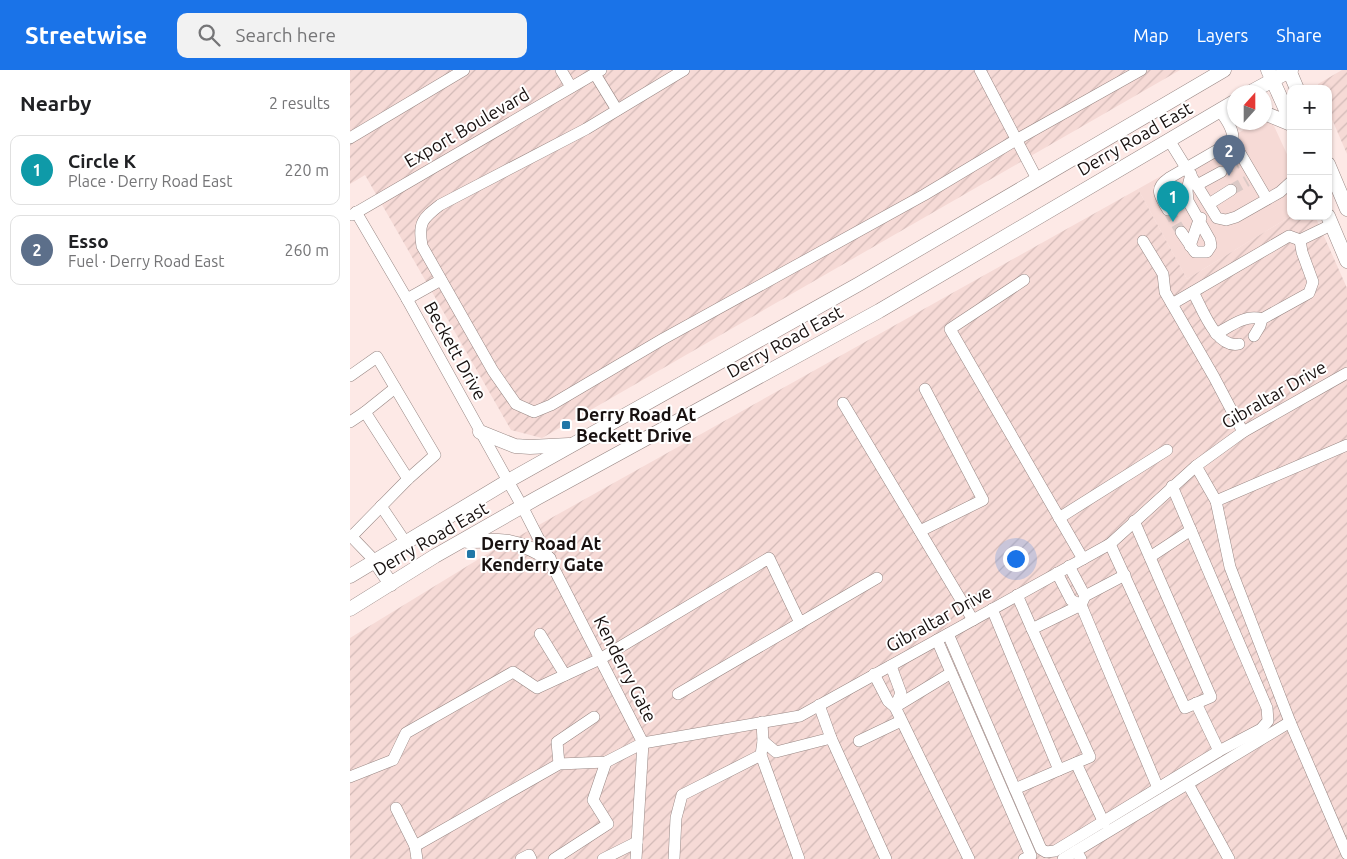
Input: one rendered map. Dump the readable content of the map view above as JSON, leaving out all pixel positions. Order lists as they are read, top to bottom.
{
  "streets": {
    "main road": ["Derry Road East"],
    "street": [
      "Export Boulevard",
      "Beckett Drive",
      "Gibraltar Drive",
      "Kenderry Gate"
    ]
  },
  "crossings": [
    ["Export Boulevard", "Beckett Drive"],
    ["Derry Road East", "Beckett Drive"],
    ["Derry Road East", "Kenderry Gate"],
    ["Beckett Drive", "Kenderry Gate"],
    ["Gibraltar Drive", "Kenderry Gate"]
  ],
  "places": {
    "transit": ["Derry Road At Beckett Drive", "Derry Road At Kenderry Gate"]
  },
  "north": "top",
  "page": {
    "header": "Streetwise",
    "search": "Search here",
    "nav": ["Map", "Layers", "Share"],
    "heading": ["Nearby", "2 results"],
    "map_buttons": ["+", "−"],
    "list": [
      {
        "mark": "1",
        "name": "Circle K",
        "note": "Place · Derry Road East",
        "value": "220 m"
      },
      {
        "mark": "2",
        "name": "Esso",
        "note": "Fuel · Derry Road East",
        "value": "260 m"
      }
    ],
    "pins": ["2", "1"]
  }
}
